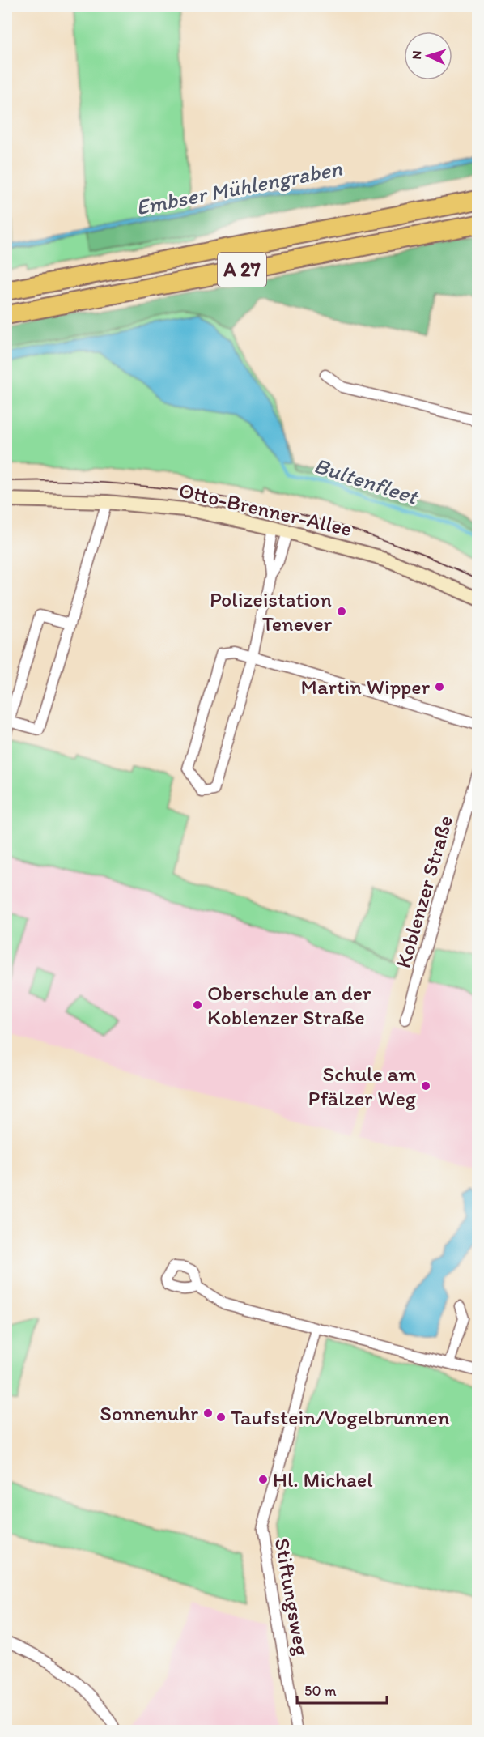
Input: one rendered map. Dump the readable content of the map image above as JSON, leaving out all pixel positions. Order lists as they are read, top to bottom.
{
  "streets": {
    "highway": ["A 27"],
    "street": ["Otto-Brenner-Allee", "Koblenzer Straße", "Stiftungsweg"]
  },
  "water": ["Embser Mühlengraben", "Bultenfleet"],
  "places": [
    "Polizeistation Tenever",
    "Martin Wipper",
    "Oberschule an der Koblenzer Straße",
    "Schule am Pfälzer Weg",
    "Sonnenuhr",
    "Taufstein/Vogelbrunnen",
    "Hl. Michael"
  ],
  "scale_bar": "50 m",
  "north": "left"
}
